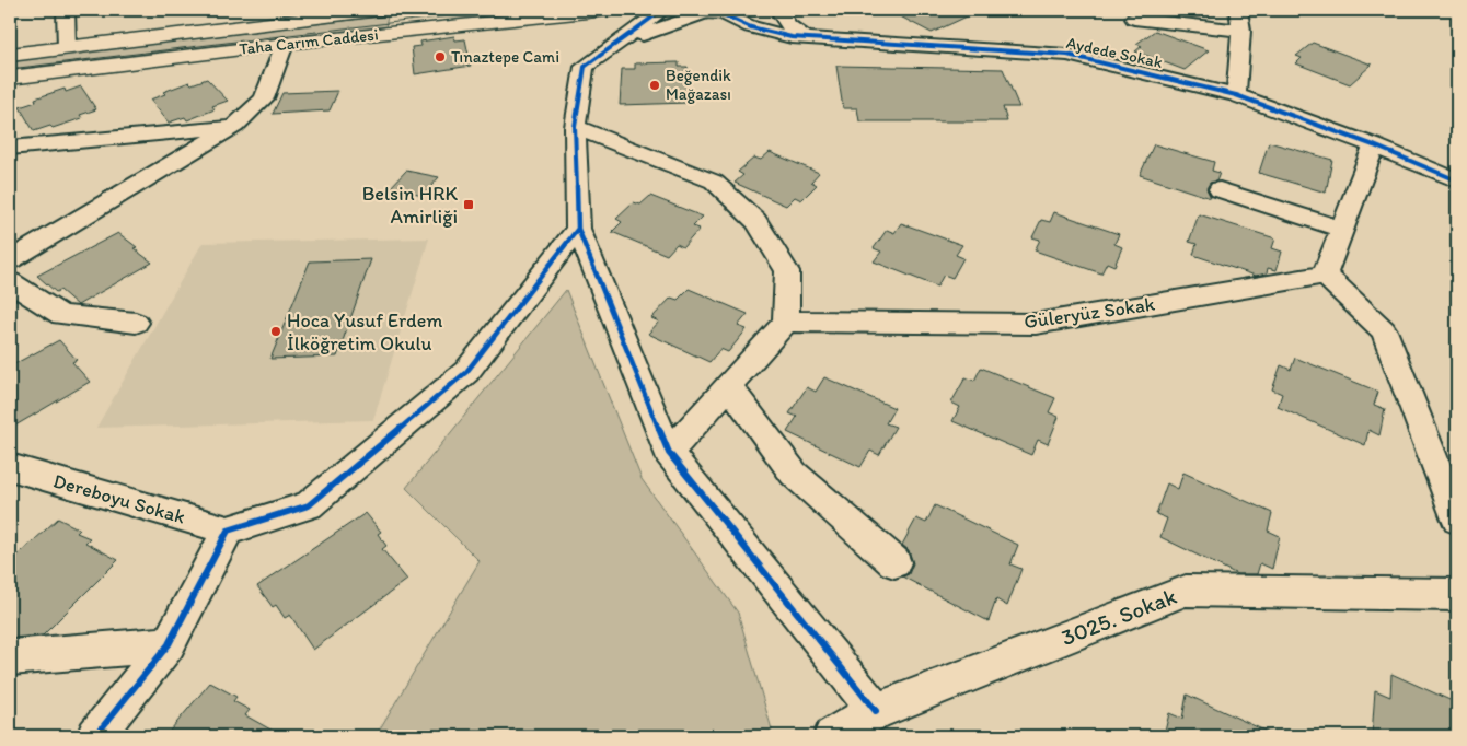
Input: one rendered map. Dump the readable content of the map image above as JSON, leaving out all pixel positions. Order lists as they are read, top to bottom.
{
  "streets": {
    "main road": ["Taha Carım Caddesi"],
    "street": [
      "Aydede Sokak",
      "Güleryüz Sokak",
      "Dereboyu Sokak",
      "3025. Sokak"
    ]
  },
  "places": {
    "other": ["Tınaztepe Cami", "Beğendik Mağazası", "Hoca Yusuf Erdem İlköğretim Okulu"],
    "transit": ["Belsin HRK Amirliği"]
  }
}
